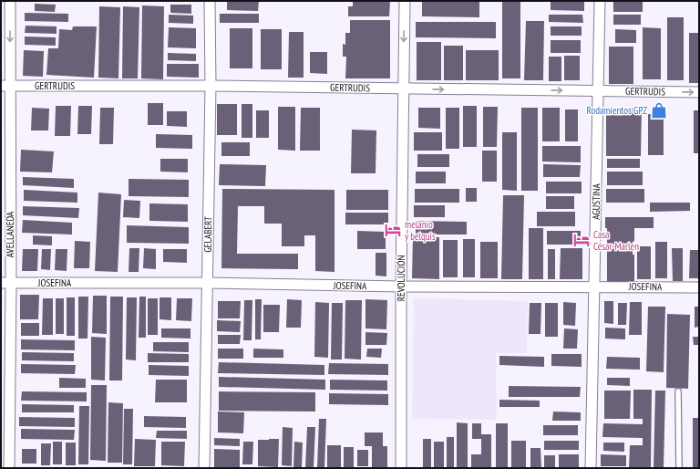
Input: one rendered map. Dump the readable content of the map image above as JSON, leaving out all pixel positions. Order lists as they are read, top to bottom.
{
  "streets": {
    "street": [
      "GERTRUDIS",
      "AGUSTINA",
      "AVELLANEDA",
      "GELABERT",
      "REVOLUCIÓN",
      "JOSEFINA"
    ]
  },
  "crossings": [
    ["GERTRUDIS", "AGUSTINA"],
    ["GERTRUDIS", "AVELLANEDA"],
    ["GERTRUDIS", "GELABERT"],
    ["GERTRUDIS", "REVOLUCIÓN"],
    ["AGUSTINA", "JOSEFINA"],
    ["AVELLANEDA", "JOSEFINA"],
    ["GELABERT", "JOSEFINA"],
    ["REVOLUCIÓN", "JOSEFINA"]
  ],
  "one_way": ["GERTRUDIS"],
  "places": {
    "shop": ["Rodamientos GPZ"],
    "hotel": ["melanio y belquis", "Casa César-Marlen"]
  }
}
